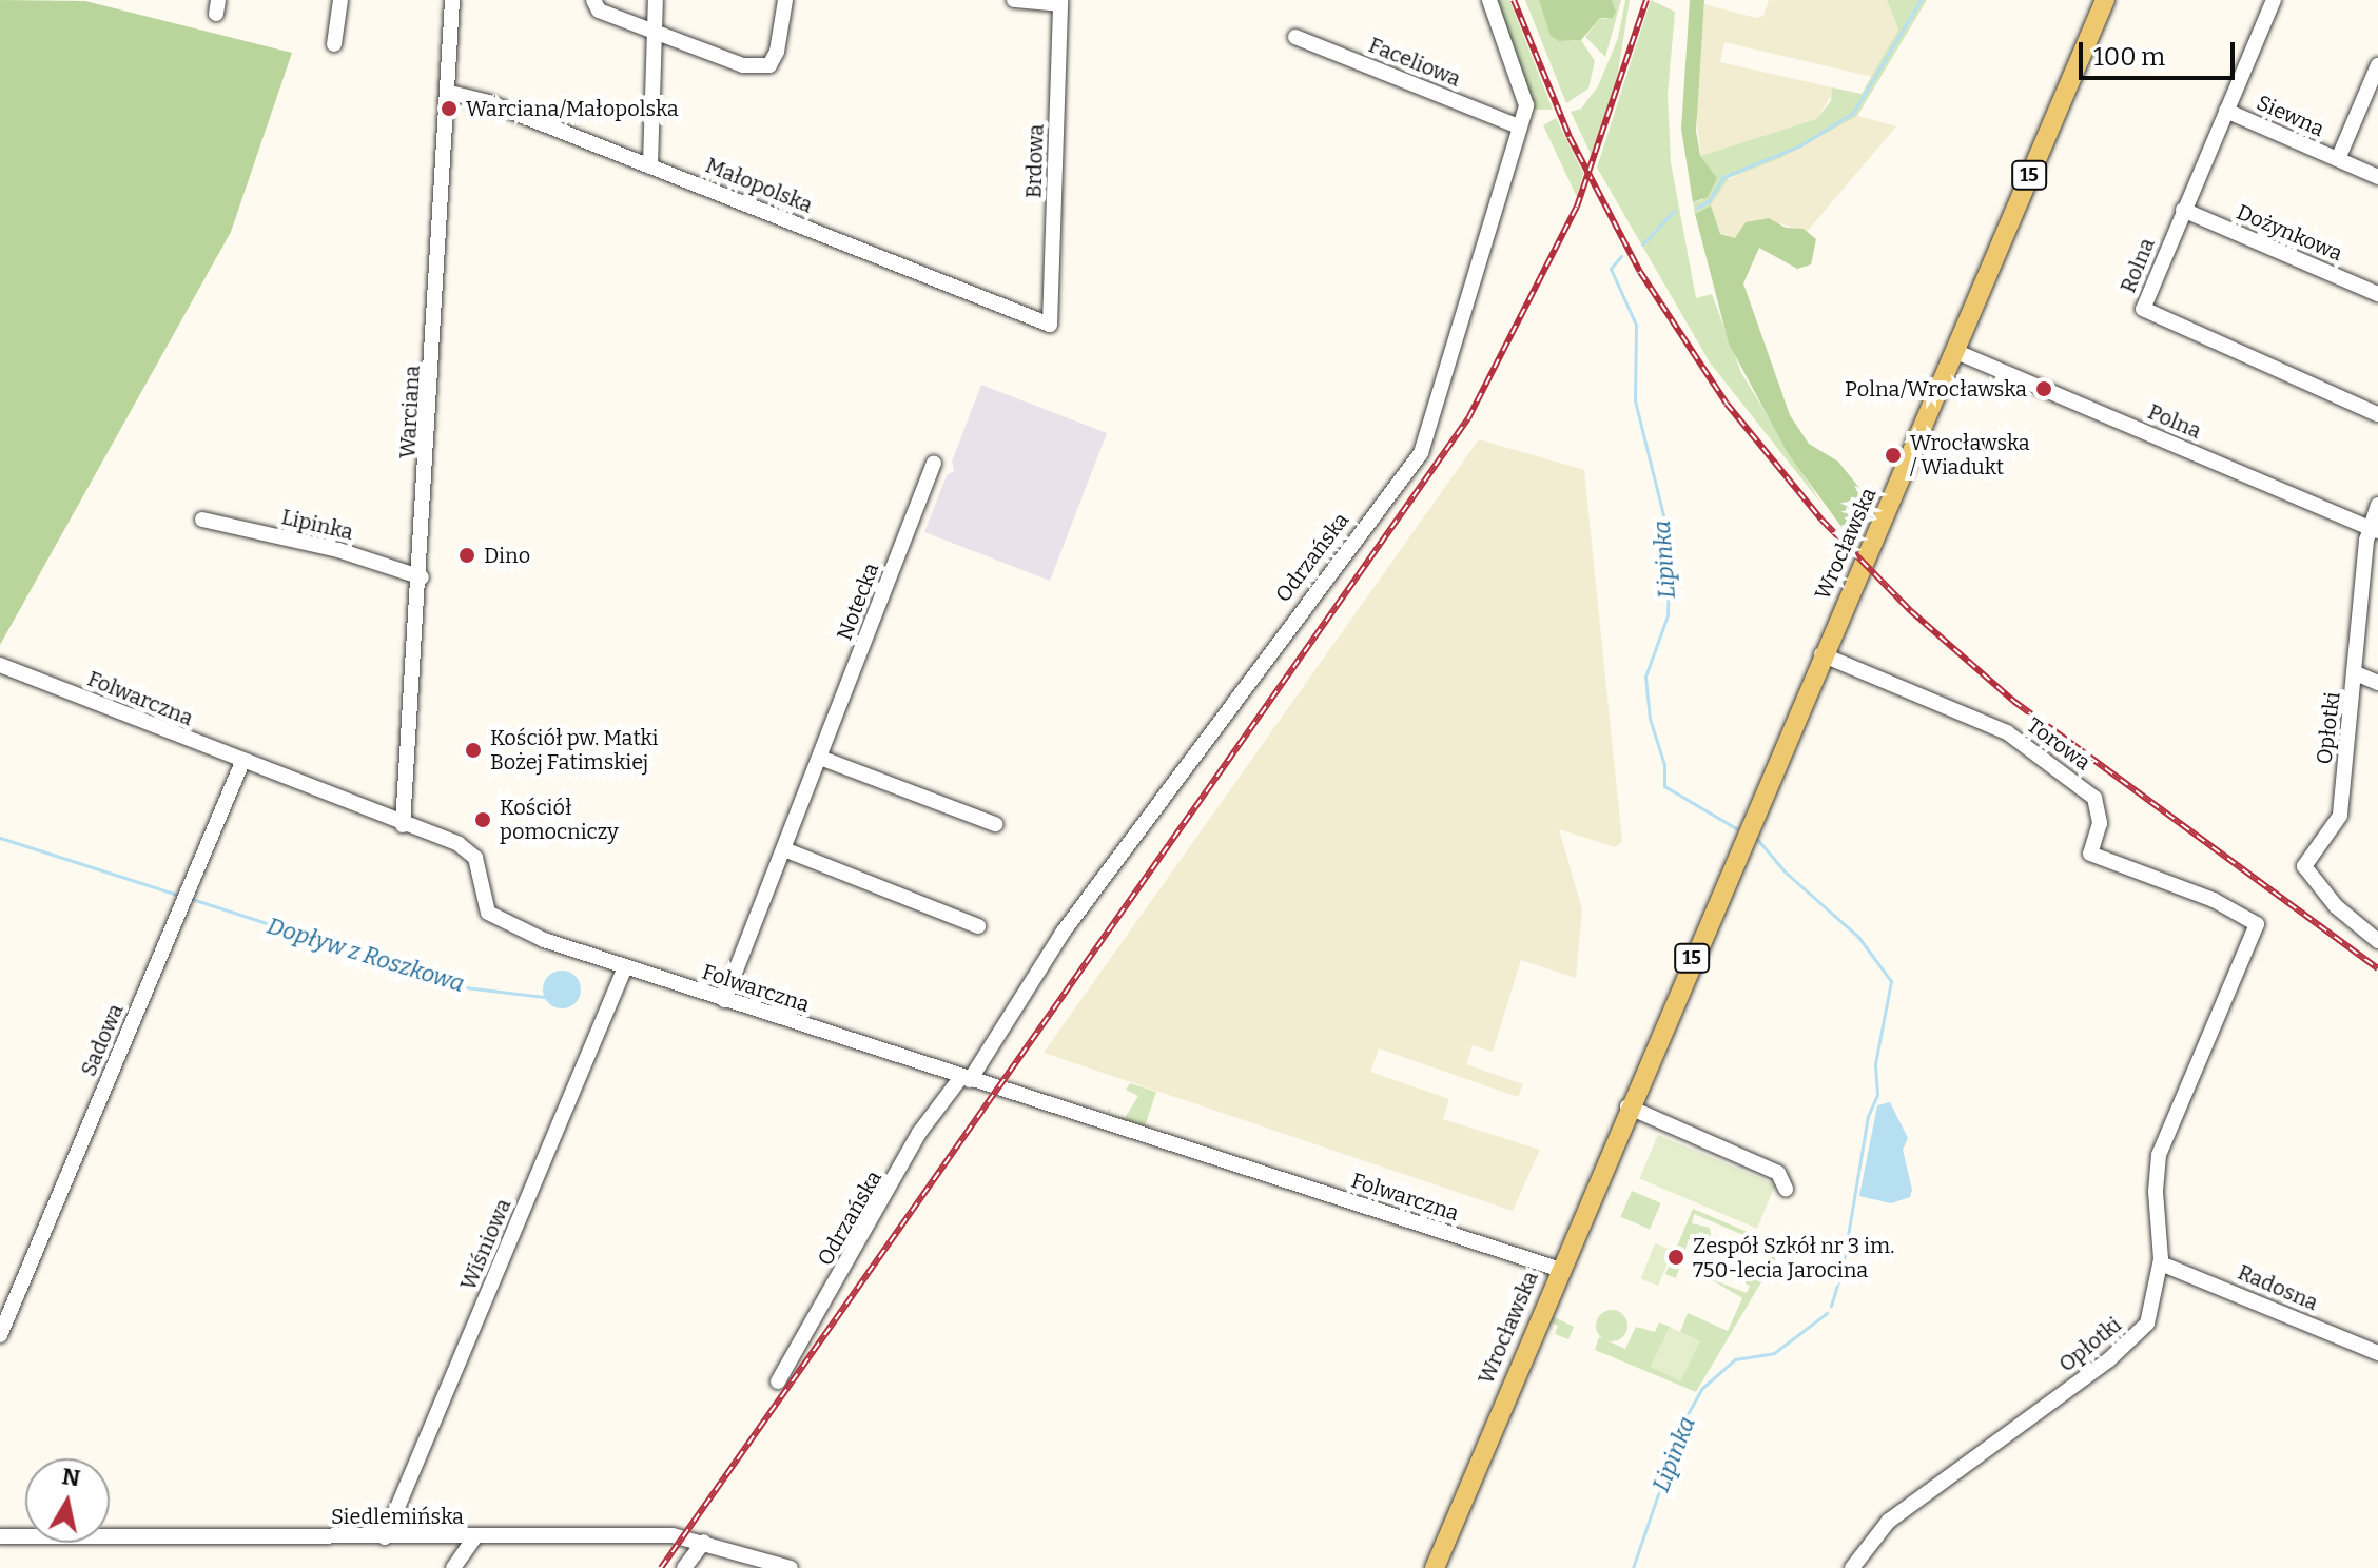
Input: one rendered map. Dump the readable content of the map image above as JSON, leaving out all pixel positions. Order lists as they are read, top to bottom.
{
  "streets": {
    "main road": ["15", "Wrocławska"],
    "street": [
      "Faceliowa",
      "Siewna",
      "Brdowa",
      "Małopolska",
      "Dożynkowa",
      "Rolna",
      "Warciana",
      "Polna",
      "Lipinka",
      "Odrzańska",
      "Notecka",
      "Folwarczna",
      "Opłotki",
      "Torowa",
      "Sadowa",
      "Wiśniowa",
      "Radosna",
      "Siedlemińska"
    ]
  },
  "crossings": [
    ["Faceliowa", "Odrzańska"],
    ["Siewna", "Rolna"],
    ["Brdowa", "Małopolska"],
    ["Małopolska", "Warciana"],
    ["Dożynkowa", "Rolna"],
    ["Warciana", "Lipinka"],
    ["Warciana", "Folwarczna"],
    ["Polna", "Wrocławska"],
    ["Polna", "Opłotki"],
    ["Wrocławska", "Folwarczna"],
    ["Wrocławska", "Torowa"],
    ["Odrzańska", "Folwarczna"],
    ["Notecka", "Folwarczna"],
    ["Folwarczna", "Sadowa"],
    ["Folwarczna", "Wiśniowa"],
    ["Opłotki", "Torowa"],
    ["Opłotki", "Radosna"],
    ["Wiśniowa", "Siedlemińska"]
  ],
  "water": ["Lipinka", "Dopływ z Roszkowa"],
  "places": [
    "Warciana/Małopolska",
    "Polna/Wrocławska",
    "Wrocławska / Wiadukt",
    "Dino",
    "Kościół pw. Matki Bożej Fatimskiej",
    "Kościół pomocniczy",
    "Zespół Szkół nr 3 im. 750-lecia Jarocina"
  ],
  "scale_bar": "100 m",
  "north": "top"
}
